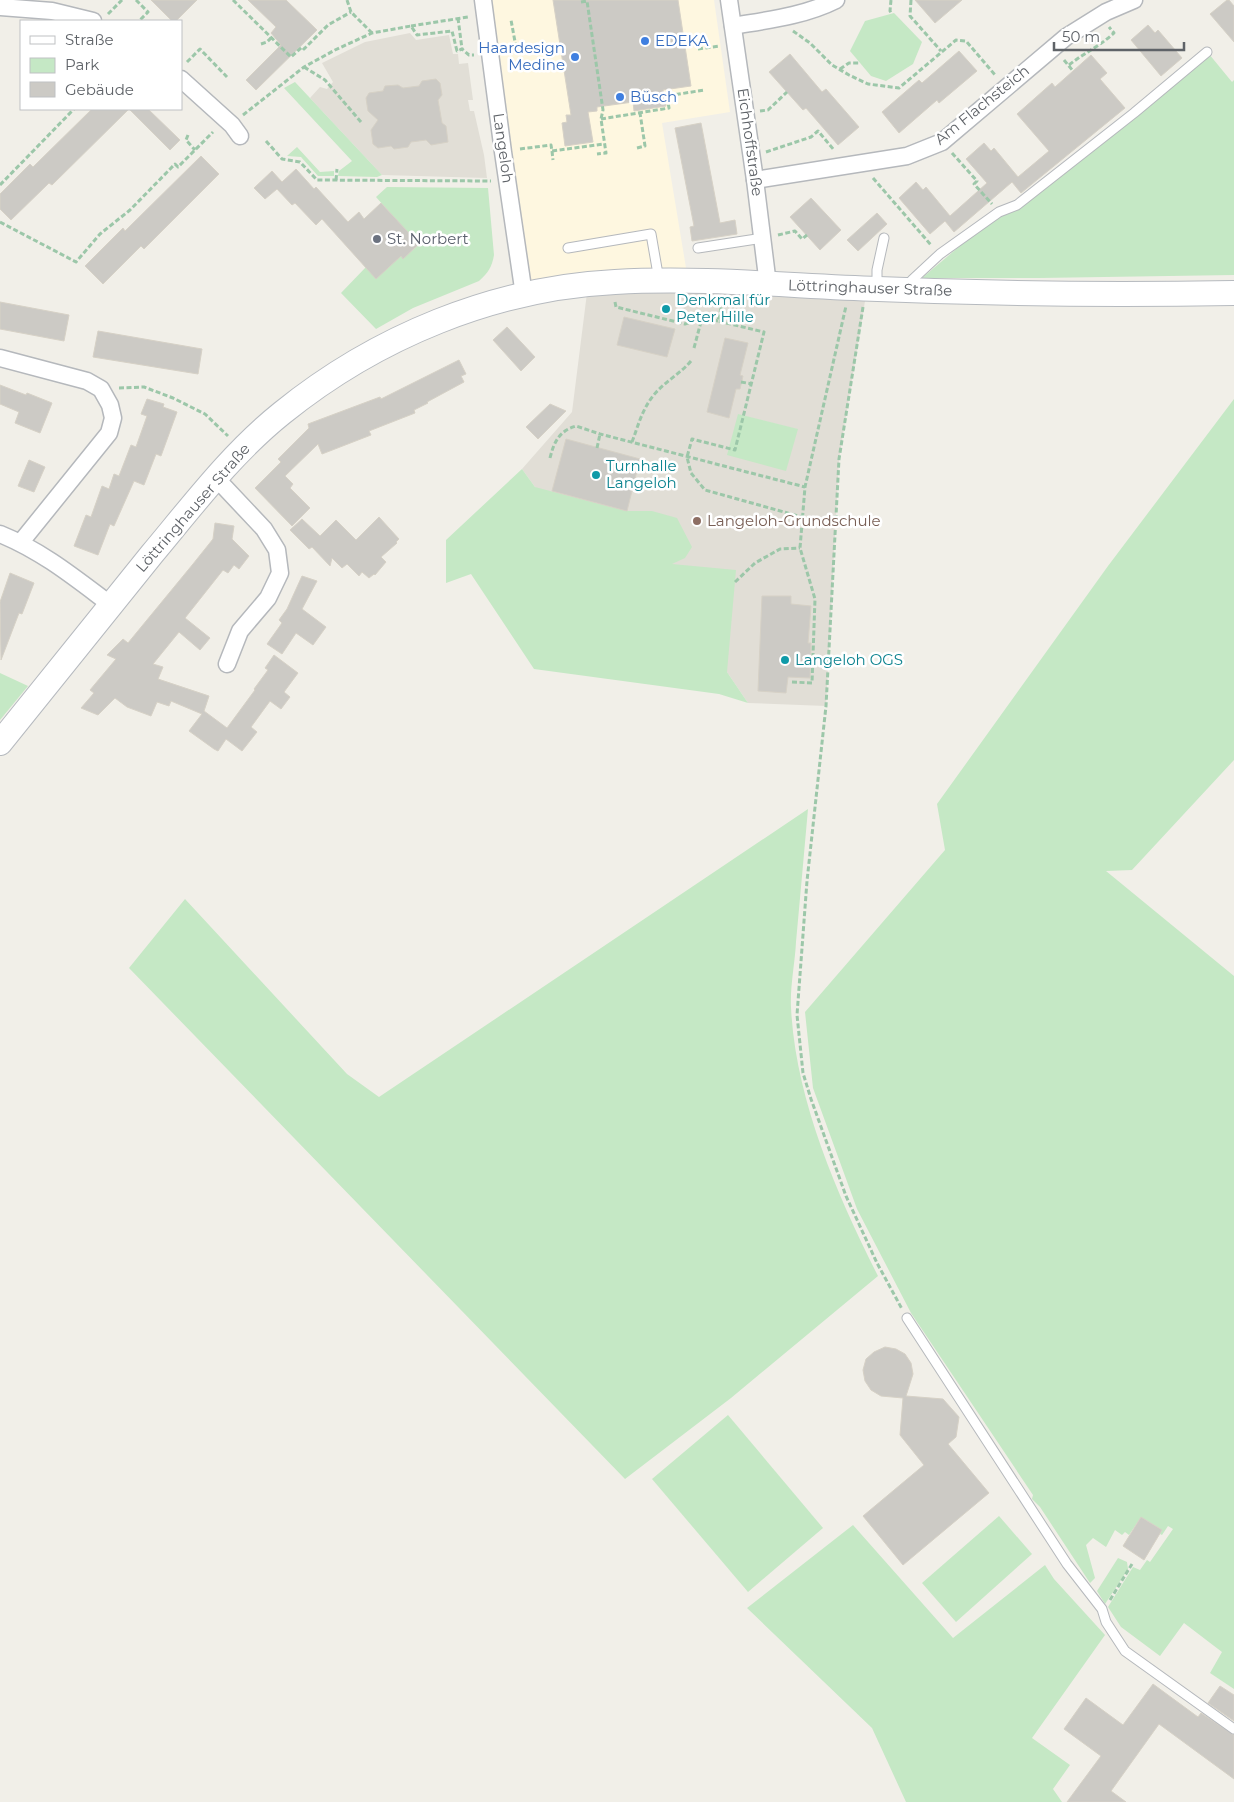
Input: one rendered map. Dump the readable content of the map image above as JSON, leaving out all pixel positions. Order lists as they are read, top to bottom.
{
  "streets": {
    "street": [
      "Am Flachsteich",
      "Eichhoffstraße",
      "Langeloh",
      "Löttringhauser Straße"
    ]
  },
  "crossings": [
    ["Am Flachsteich", "Eichhoffstraße"],
    ["Eichhoffstraße", "Löttringhauser Straße"],
    ["Langeloh", "Löttringhauser Straße"]
  ],
  "places": [
    "EDEKA",
    "Haardesign Medine",
    "Büsch",
    "St. Norbert",
    "Denkmal für Peter Hille",
    "Turnhalle Langeloh",
    "Langeloh-Grundschule",
    "Langeloh OGS"
  ],
  "legend": ["Straße", "Park", "Gebäude"],
  "scale_bar": "50 m"
}
